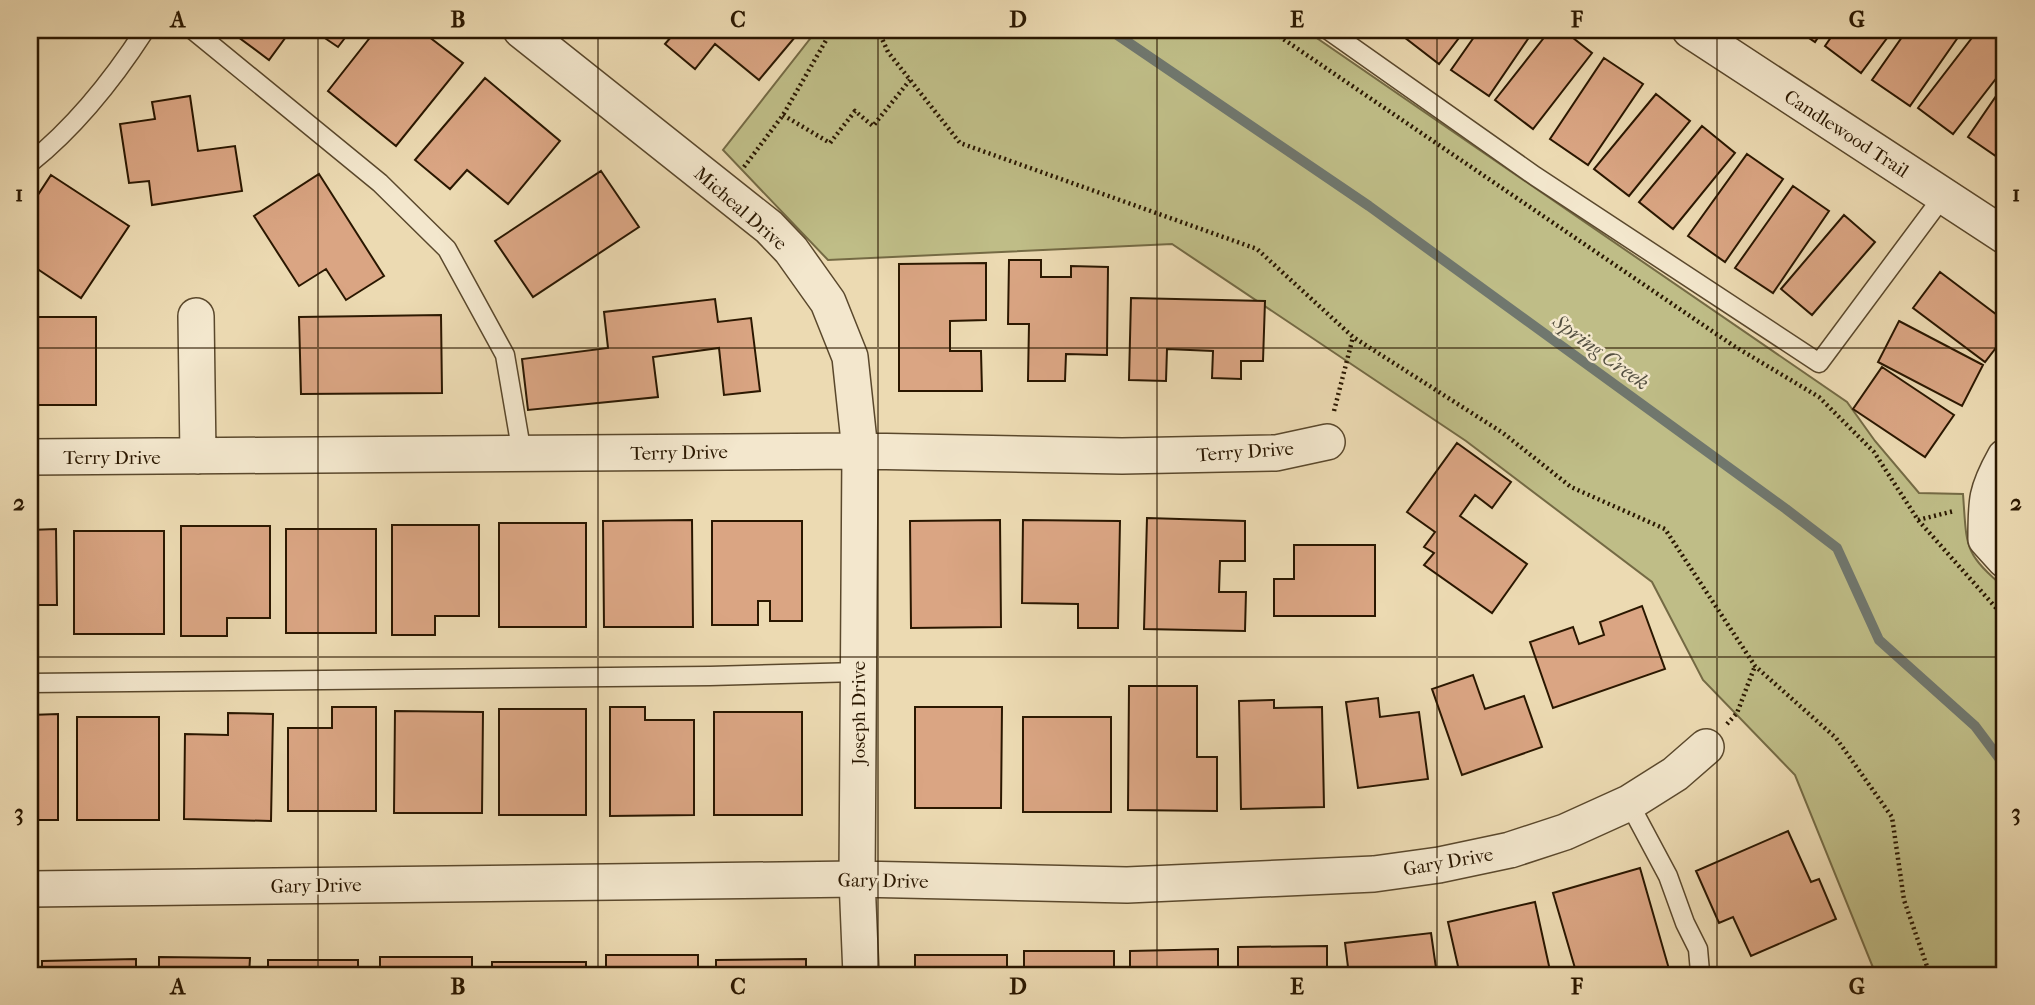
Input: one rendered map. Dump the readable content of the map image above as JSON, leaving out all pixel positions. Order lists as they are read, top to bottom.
{
  "streets": {
    "street": [
      "Candlewood Trail",
      "Micheal Drive",
      "Terry Drive",
      "Joseph Drive",
      "Gary Drive"
    ]
  },
  "crossings": [
    ["Micheal Drive", "Terry Drive"],
    ["Micheal Drive", "Joseph Drive"],
    ["Terry Drive", "Joseph Drive"],
    ["Joseph Drive", "Gary Drive"]
  ],
  "water": ["Spring Creek"],
  "grid": {
    "columns": [
      "A",
      "B",
      "C",
      "D",
      "E",
      "F",
      "G"
    ],
    "rows": ["1", "2", "3"]
  }
}
